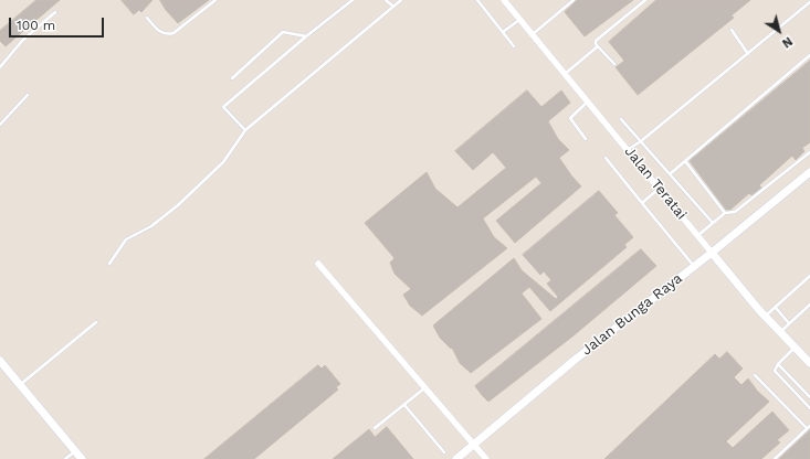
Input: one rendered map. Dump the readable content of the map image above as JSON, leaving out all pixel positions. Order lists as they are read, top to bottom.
{
  "streets": {
    "street": ["Jalan Teratai", "Jalan Bunga Raya"]
  },
  "crossings": [
    ["Jalan Teratai", "Jalan Bunga Raya"]
  ],
  "scale_bar": "100 m",
  "north": "bottom right"
}
